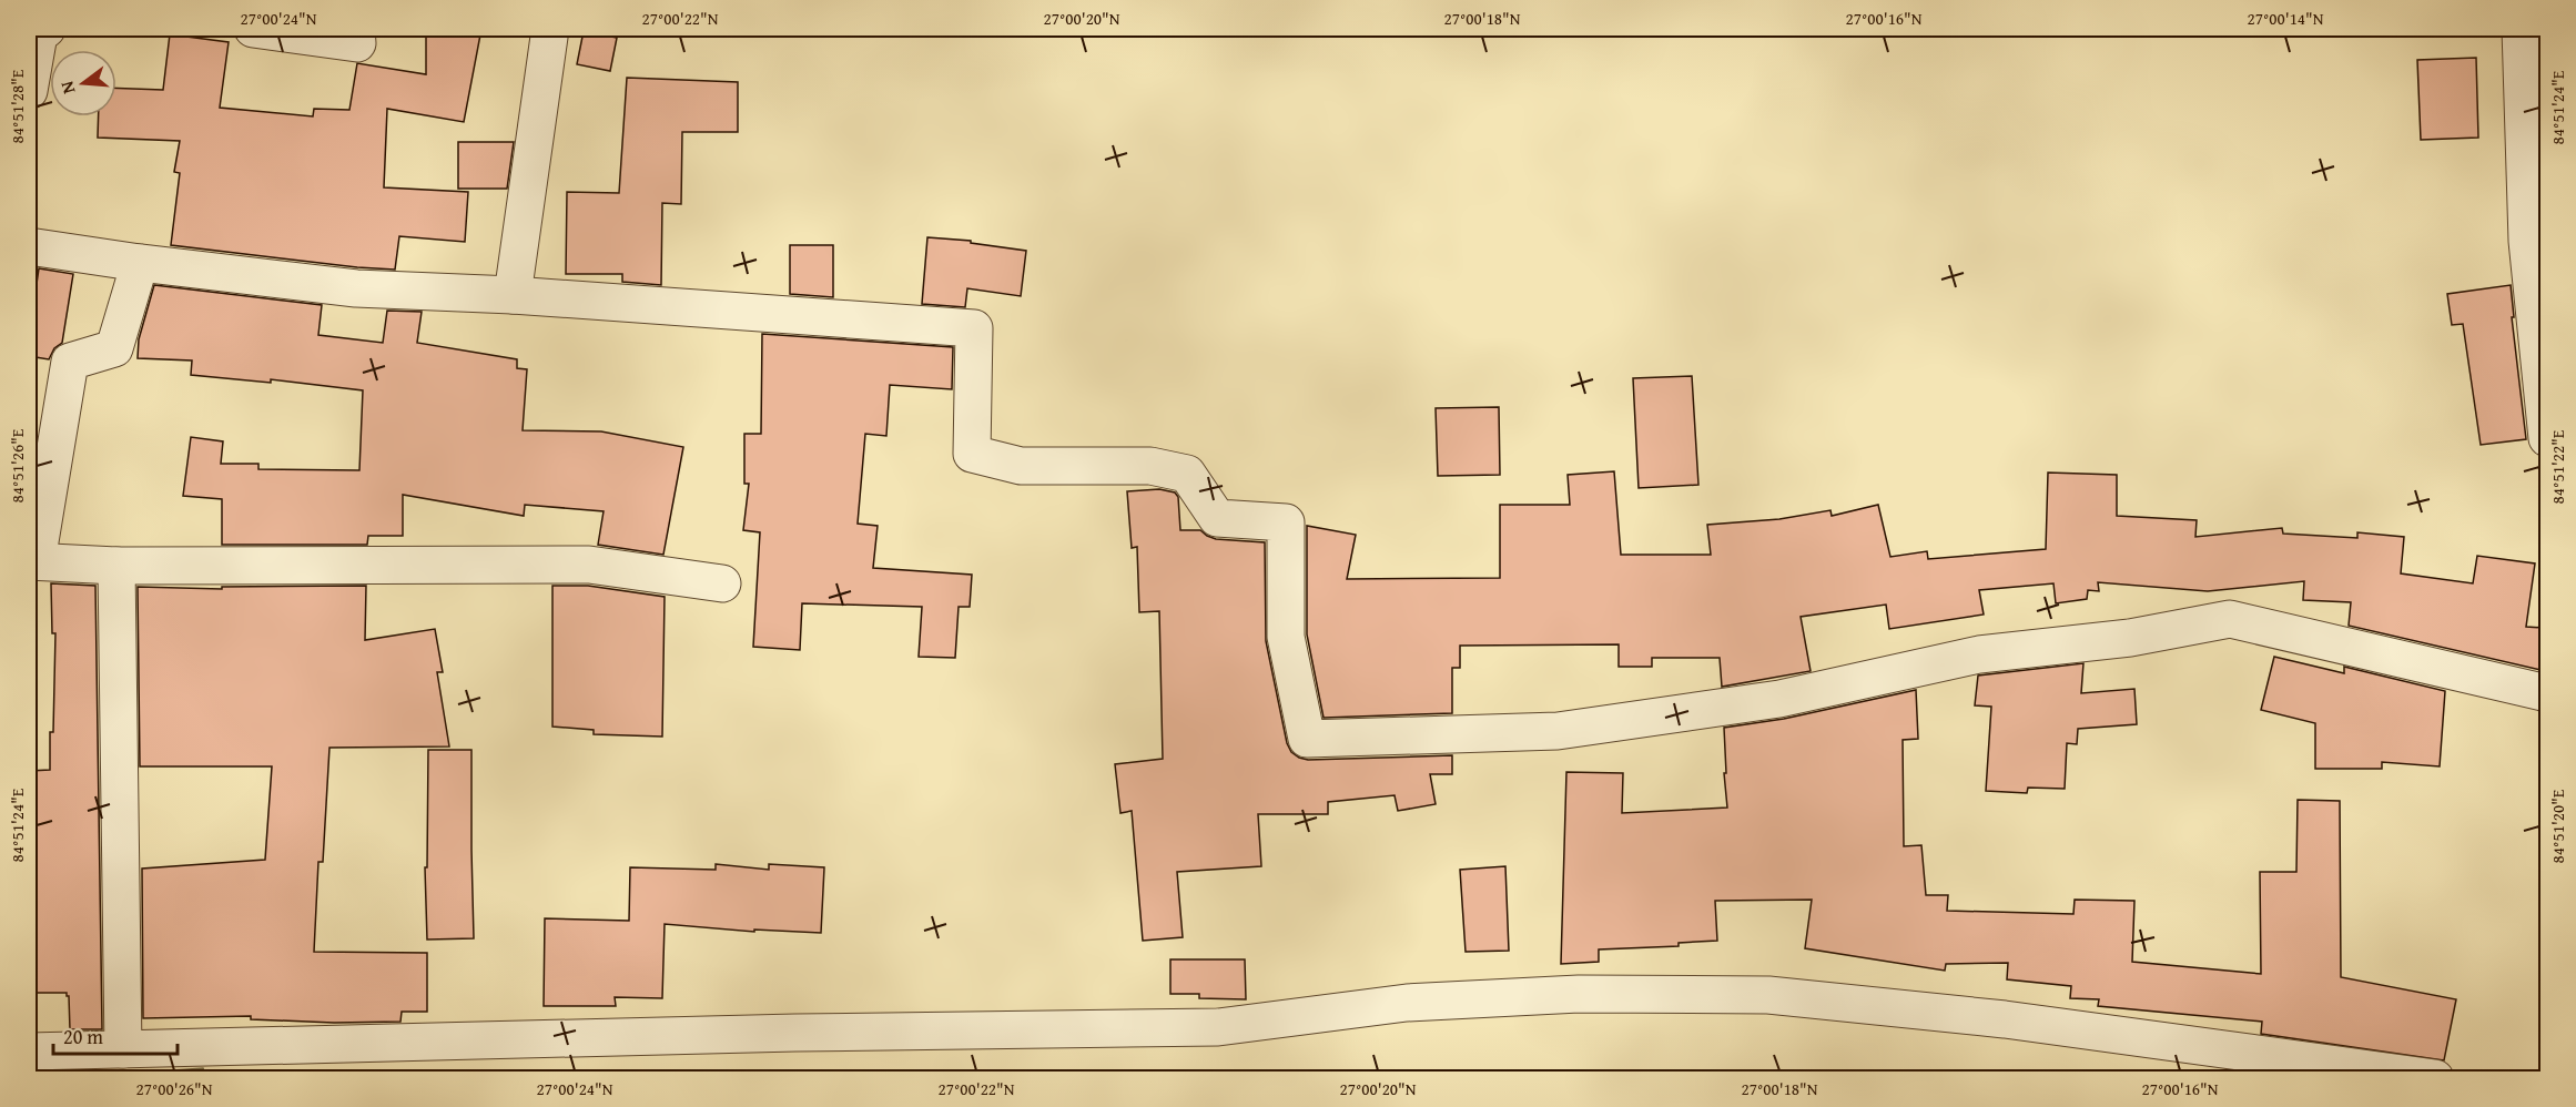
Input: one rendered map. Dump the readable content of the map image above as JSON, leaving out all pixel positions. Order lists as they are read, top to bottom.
{
  "scale_bar": "20 m",
  "north": "left",
  "coordinates": [
    "27°00'24\"N",
    "27°00'22\"N",
    "27°00'20\"N",
    "27°00'18\"N",
    "27°00'16\"N",
    "27°00'14\"N",
    "84°51'28\"E",
    "84°51'24\"E",
    "84°51'26\"E",
    "84°51'22\"E",
    "84°51'20\"E",
    "27°00'26\"N"
  ]
}
